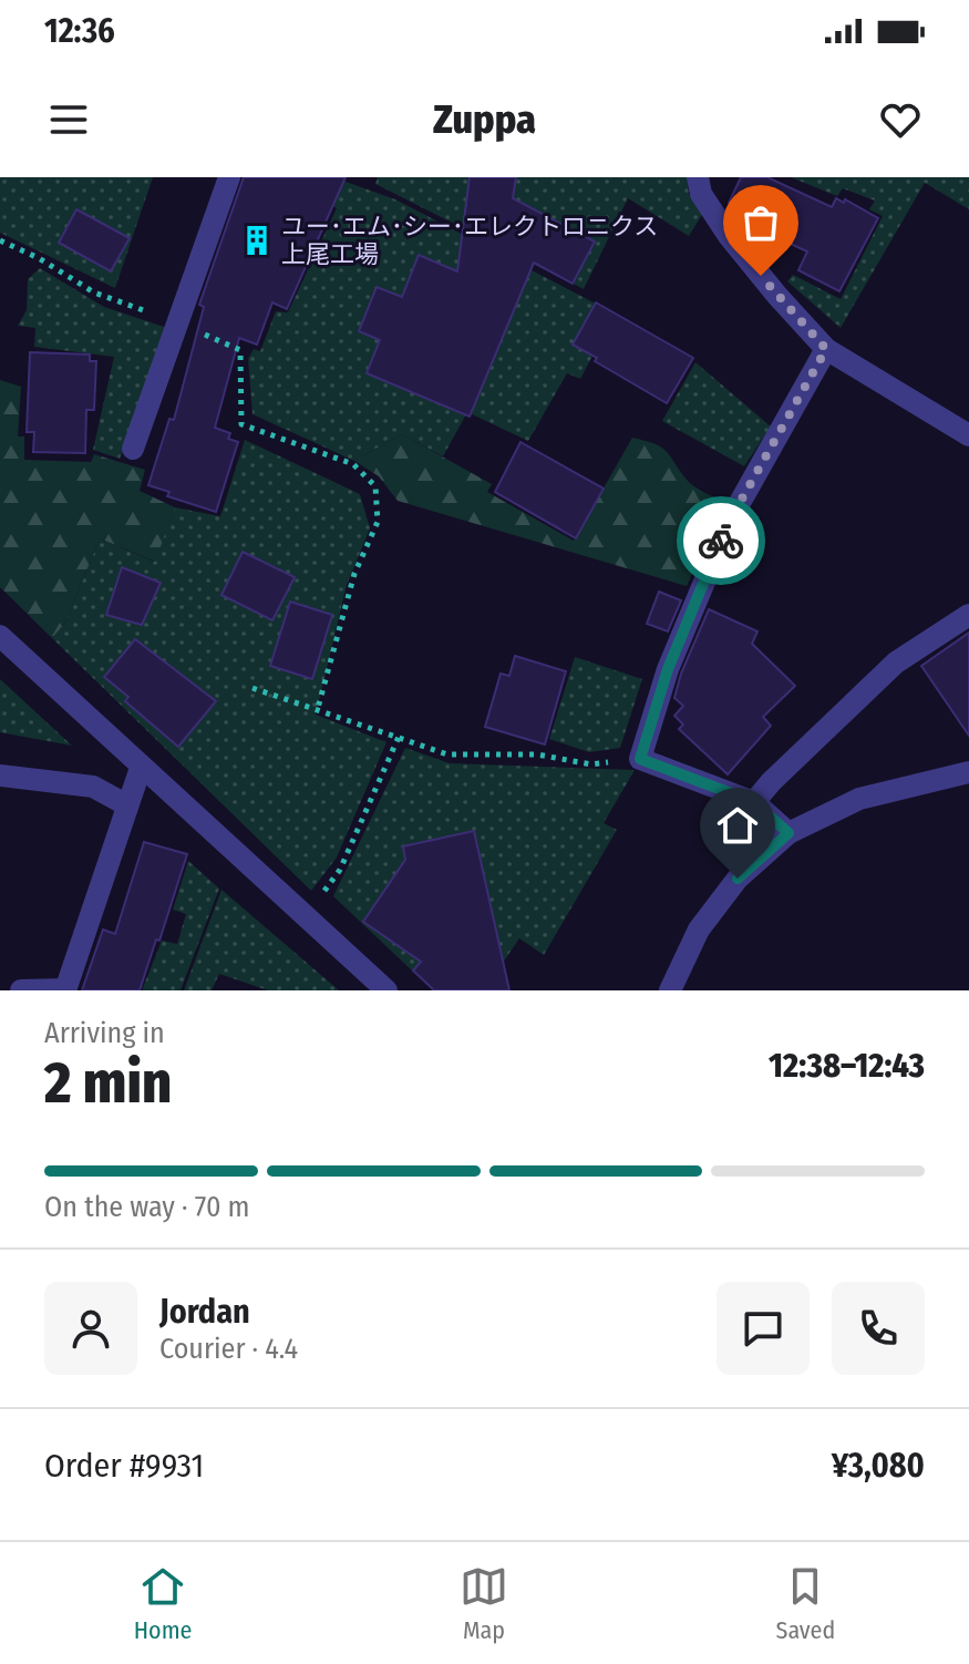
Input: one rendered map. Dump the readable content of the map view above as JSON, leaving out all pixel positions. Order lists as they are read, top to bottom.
{
  "places": {
    "building": ["ユー･エム･シー･エレクトロニクス 上尾工場"]
  },
  "page": {
    "status": "12:36",
    "header": "Zuppa",
    "heading": ["2 min", "Arriving in", "12:38–12:43"],
    "panel": [
      "Jordan",
      "Courier · 4.4",
      "Order #9931",
      "¥3,080"
    ],
    "bar": "On the way · 70 m",
    "tabs": ["Home", "Map", "Saved"]
  }
}
